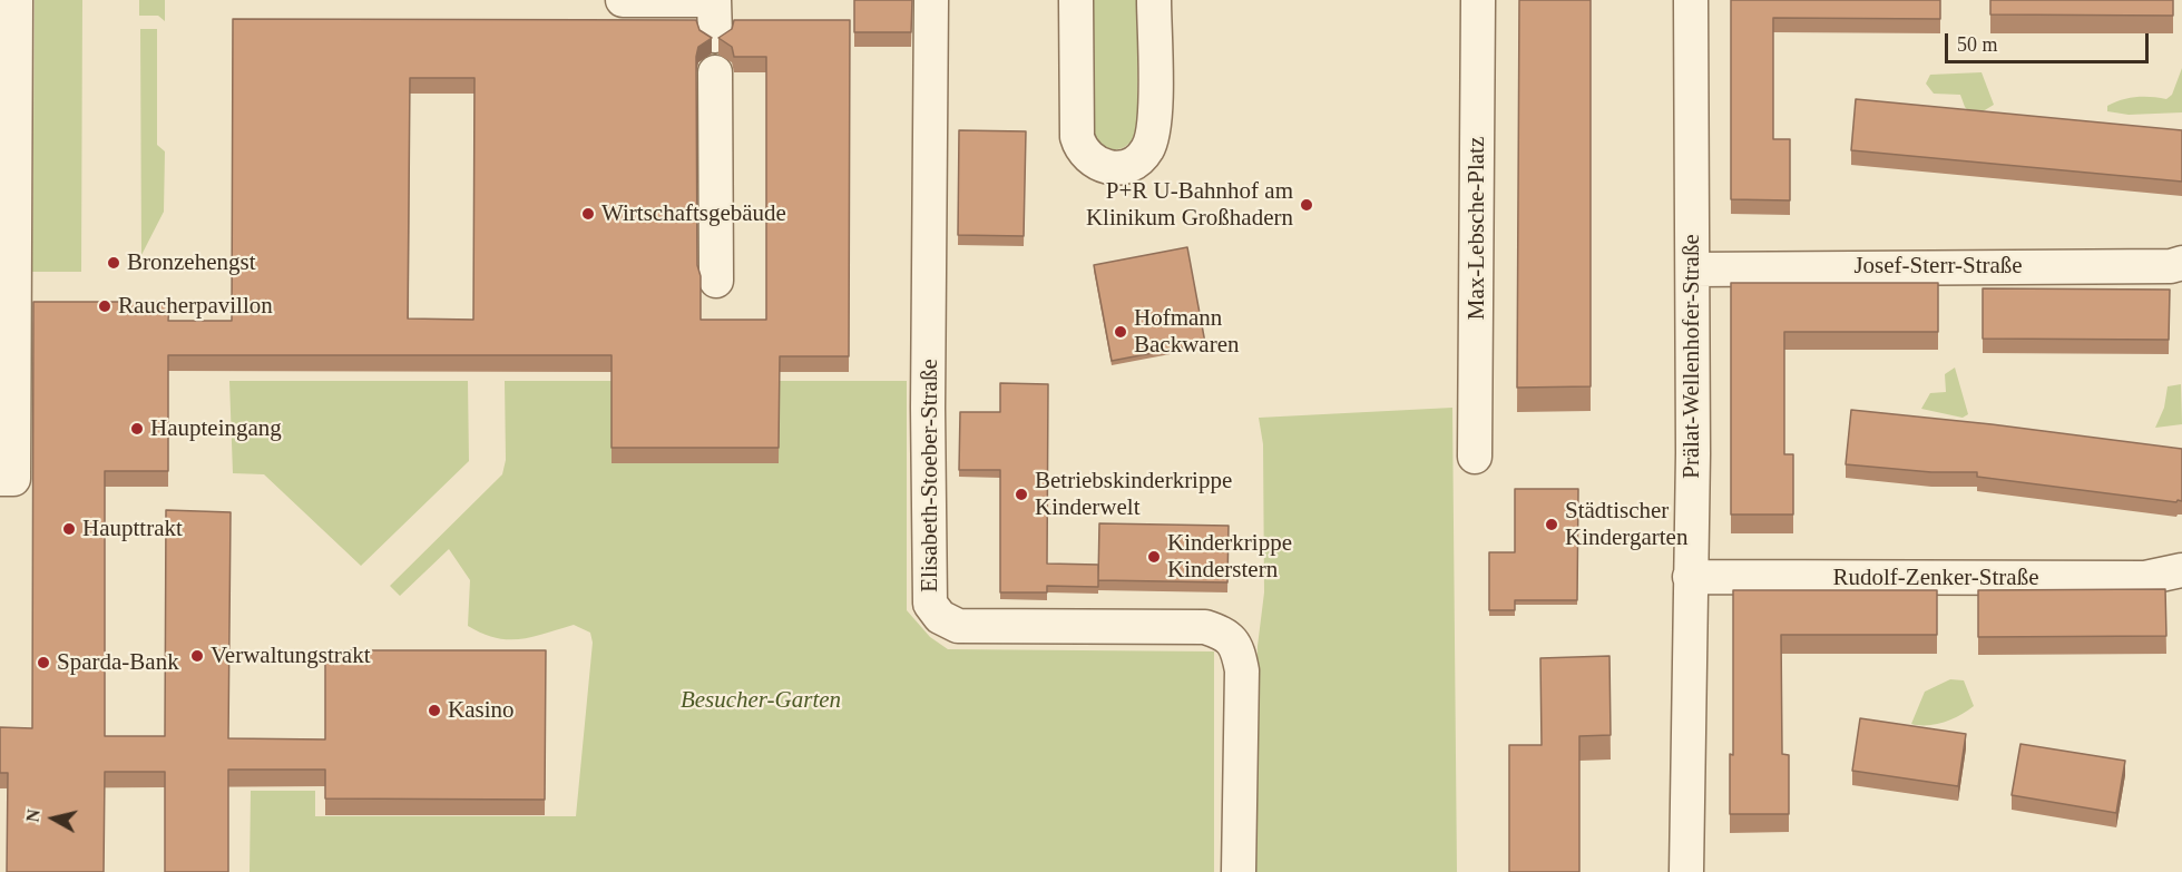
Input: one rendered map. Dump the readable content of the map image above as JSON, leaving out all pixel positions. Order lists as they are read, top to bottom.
{
  "streets": {
    "street": [
      "Max-Lebsche-Platz",
      "Josef-Sterr-Straße",
      "Prälat-Wellenhofer-Straße",
      "Elisabeth-Stoeber-Straße",
      "Rudolf-Zenker-Straße"
    ]
  },
  "crossings": [
    ["Josef-Sterr-Straße", "Prälat-Wellenhofer-Straße"],
    ["Prälat-Wellenhofer-Straße", "Rudolf-Zenker-Straße"]
  ],
  "parks": ["Besucher-Garten"],
  "places": [
    "P+R U-Bahnhof am Klinikum Großhadern",
    "Wirtschaftsgebäude",
    "Bronzehengst",
    "Raucherpavillon",
    "Hofmann Backwaren",
    "Haupteingang",
    "Betriebskinderkrippe Kinderwelt",
    "Städtischer Kindergarten",
    "Haupttrakt",
    "Kinderkrippe Kinderstern",
    "Verwaltungstrakt",
    "Sparda-Bank",
    "Kasino"
  ],
  "scale_bar": "50 m",
  "north": "left"
}
